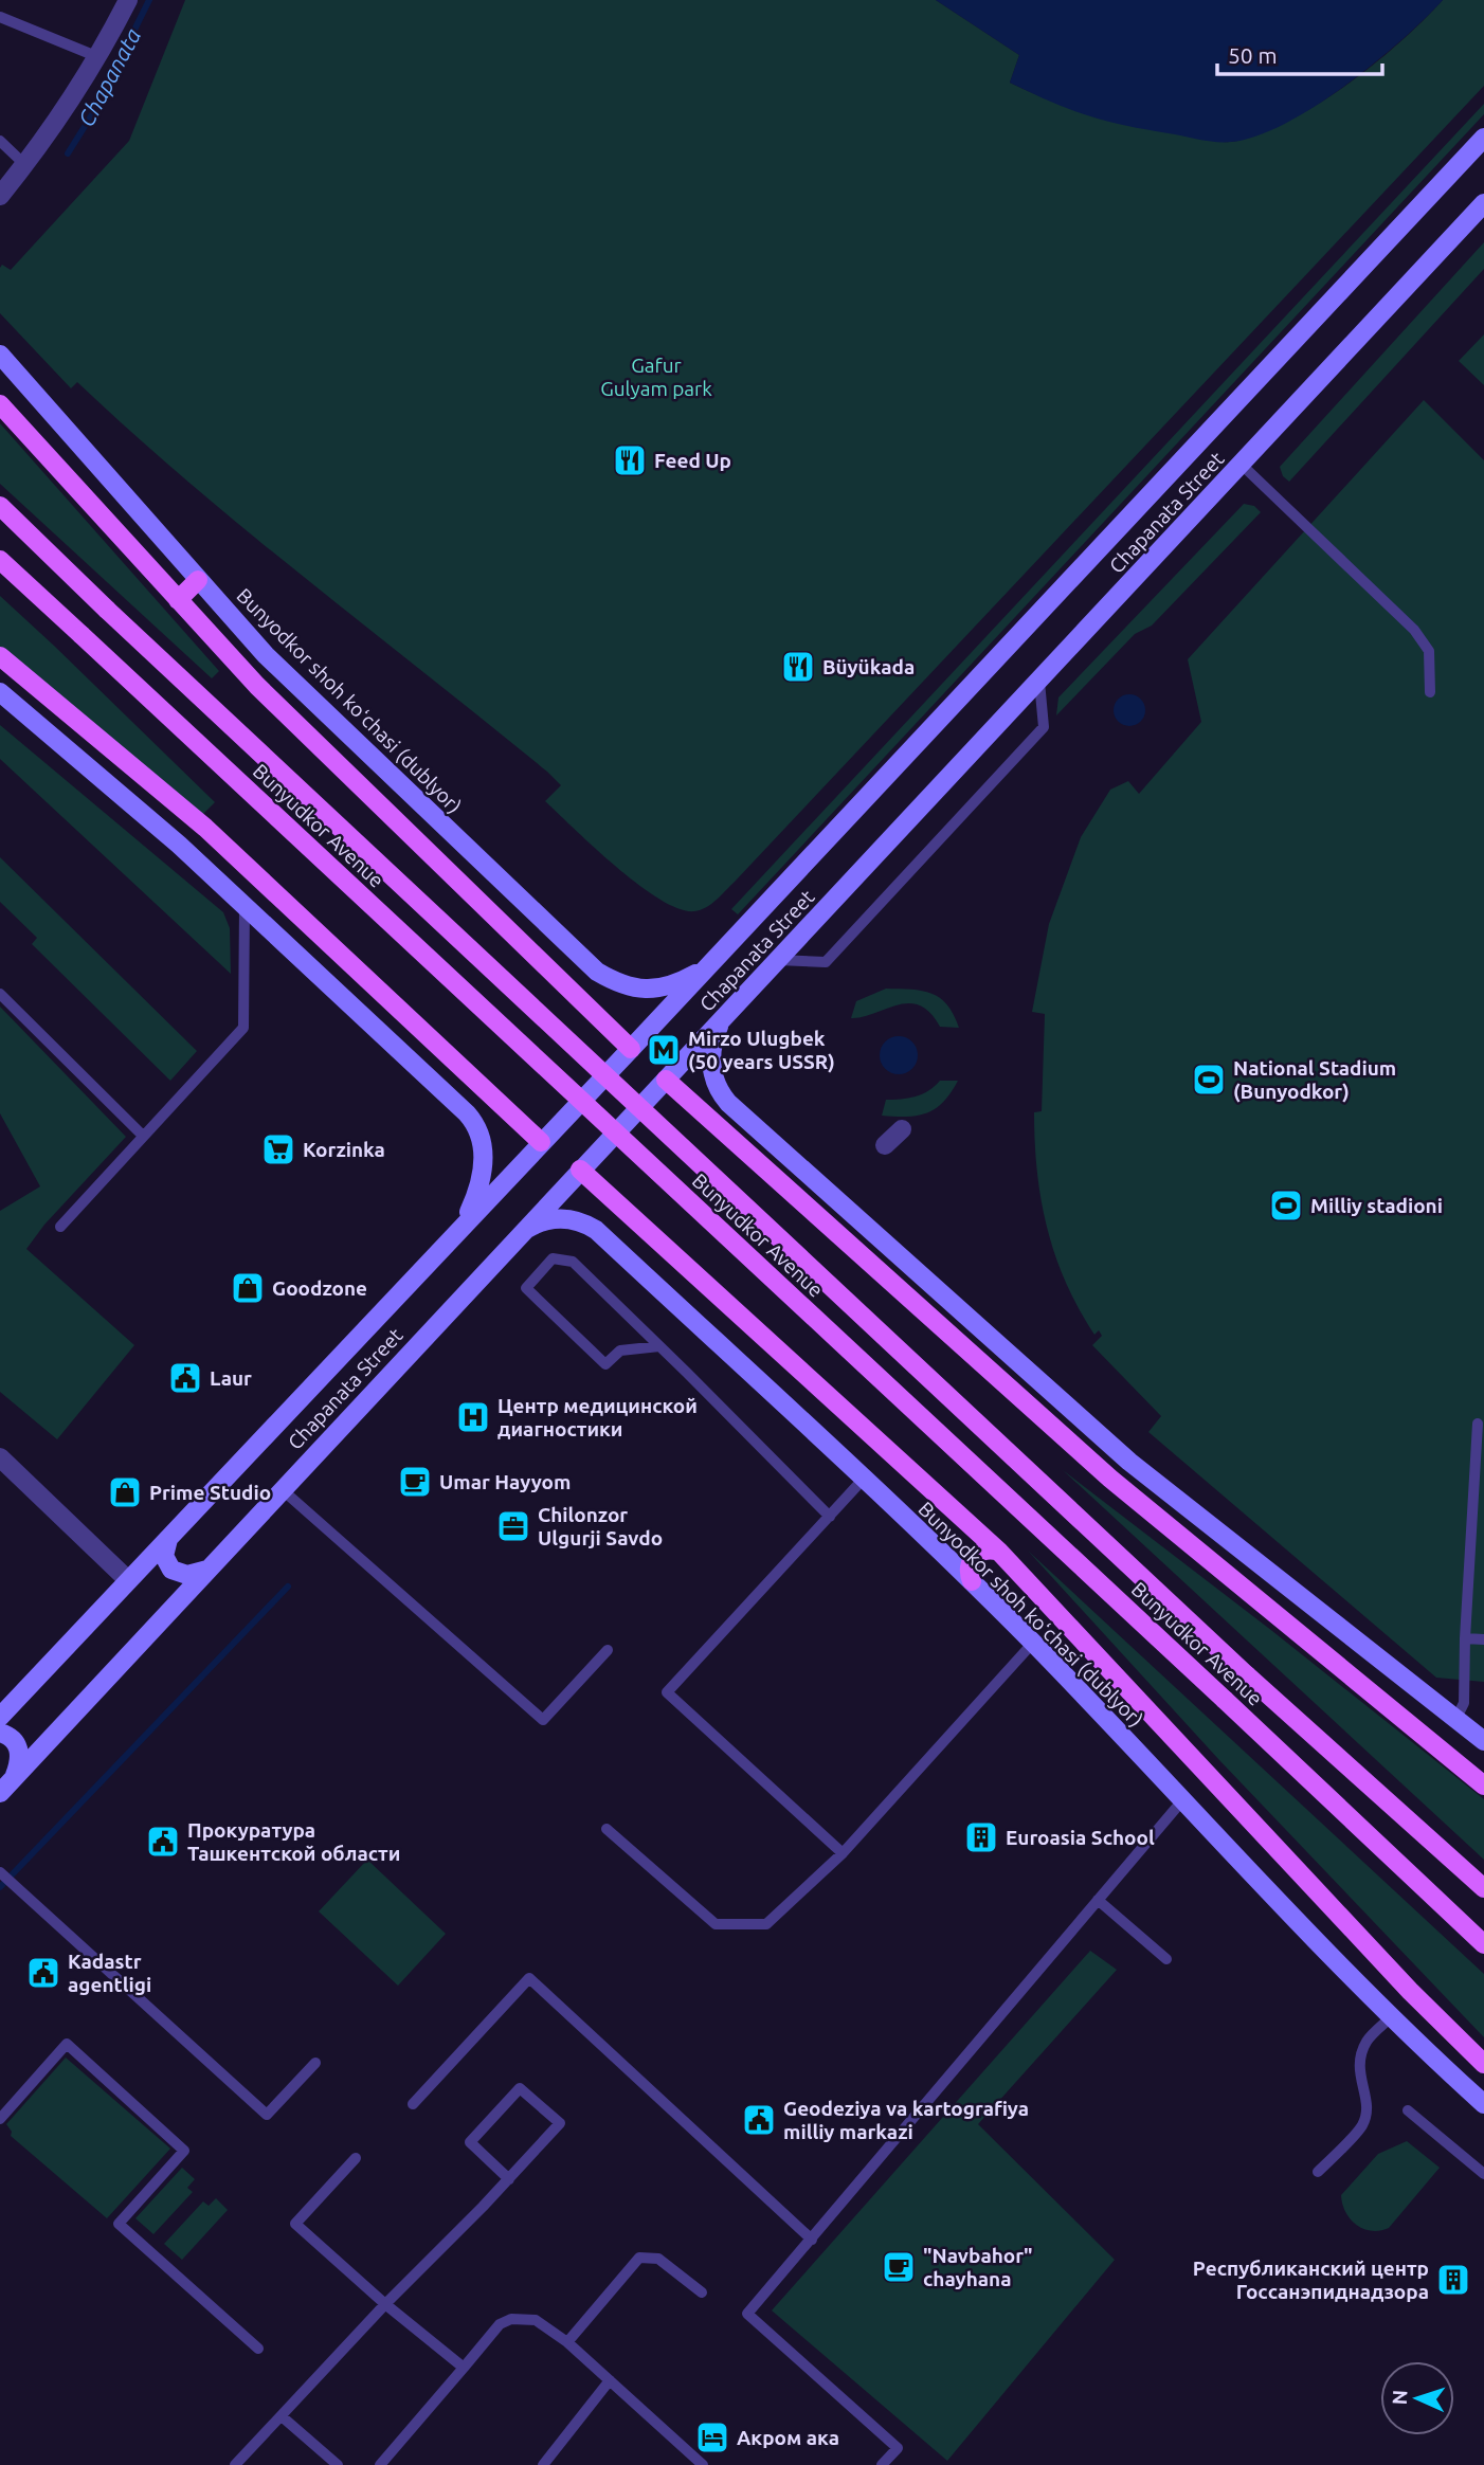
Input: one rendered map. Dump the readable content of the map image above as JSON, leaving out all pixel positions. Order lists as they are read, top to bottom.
{
  "streets": {
    "main road": ["Chapanata Street", "Bunyodkor shoh koʻchasi (dublyor)", "Bunyudkor Avenue"]
  },
  "crossings": [
    ["Chapanata Street", "Bunyodkor shoh koʻchasi (dublyor)"]
  ],
  "water": ["Chapanata"],
  "parks": ["Gafur Gulyam park"],
  "places": {
    "restaurant": ["Feed Up", "Büyükada"],
    "metro station": ["Mirzo Ulugbek (50 years USSR)"],
    "sports": ["National Stadium (Bunyodkor)", "Milliy stadioni"],
    "supermarket": ["Korzinka"],
    "shop": ["Goodzone", "Prime Studio"],
    "public building": [
      "Laur",
      "Прокуратура Ташкентской области",
      "Kadastr agentligi",
      "Geodeziya va kartografiya milliy markazi"
    ],
    "hospital": ["Центр медицинской диагностики"],
    "cafe": ["Umar Hayyom", "\"Navbahor\" chayhana"],
    "office": ["Chilonzor Ulgurji Savdo"],
    "building": ["Euroasia School", "Республиканский центр Госсанэпиднадзора"],
    "hotel": ["Акром ака"]
  },
  "scale_bar": "50 m",
  "north": "left"
}
